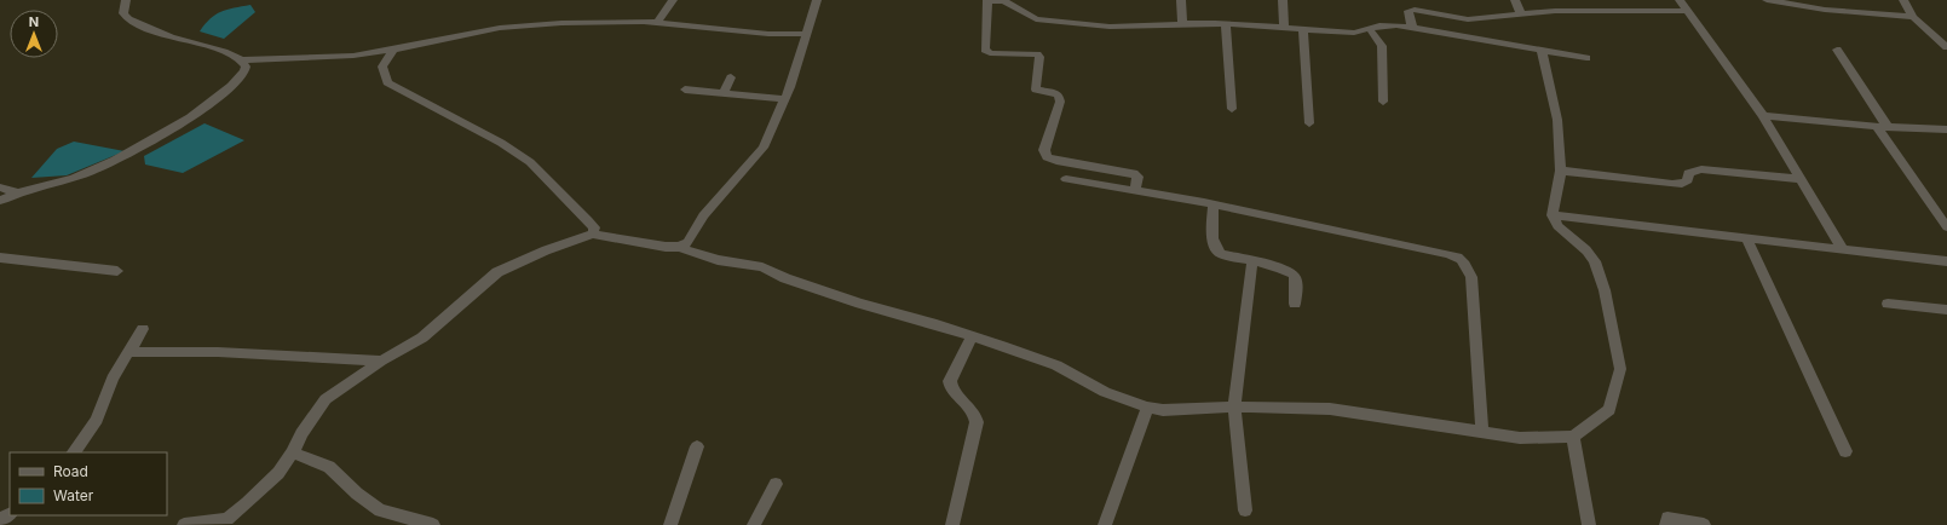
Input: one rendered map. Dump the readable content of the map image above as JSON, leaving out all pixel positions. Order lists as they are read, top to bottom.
{
  "legend": ["Road", "Water"],
  "north": "top"
}
